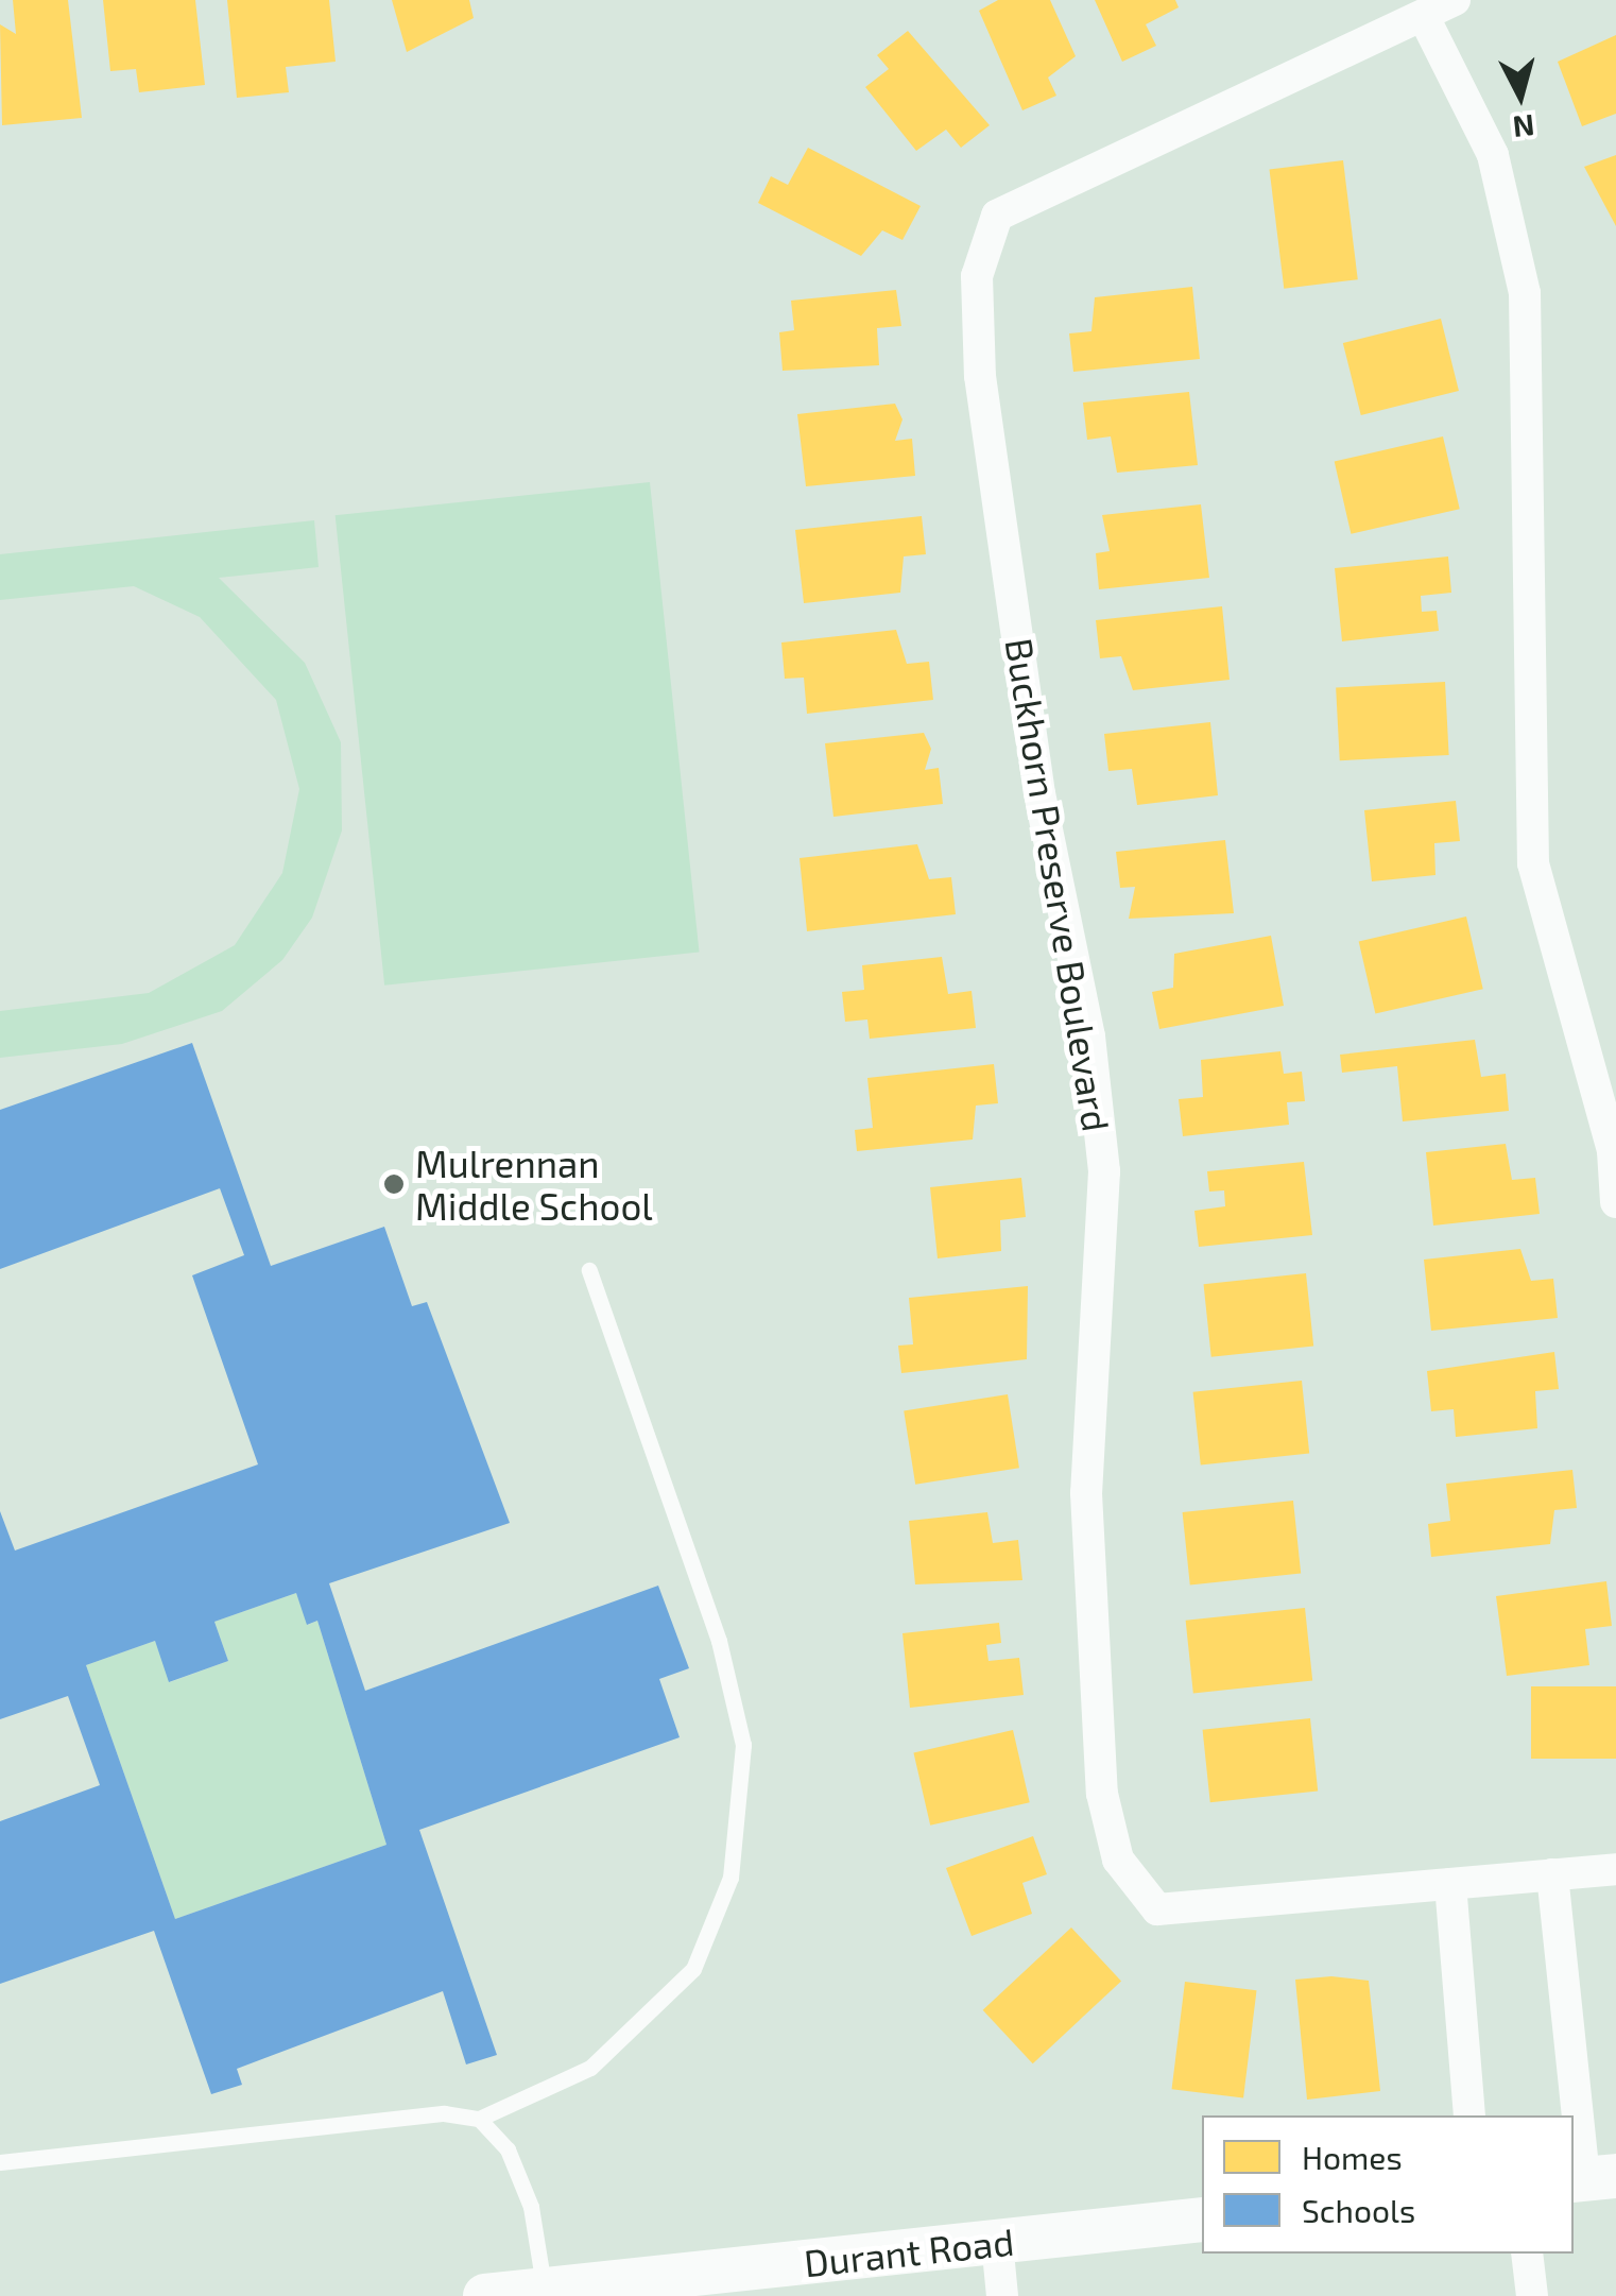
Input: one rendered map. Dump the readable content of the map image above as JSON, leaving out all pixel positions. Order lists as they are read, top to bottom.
{
  "streets": {
    "street": ["Buckhorn Preserve Boulevard", "Durant Road"]
  },
  "places": ["Mulrennan Middle School"],
  "legend": ["Homes", "Schools"],
  "north": "bottom"
}
